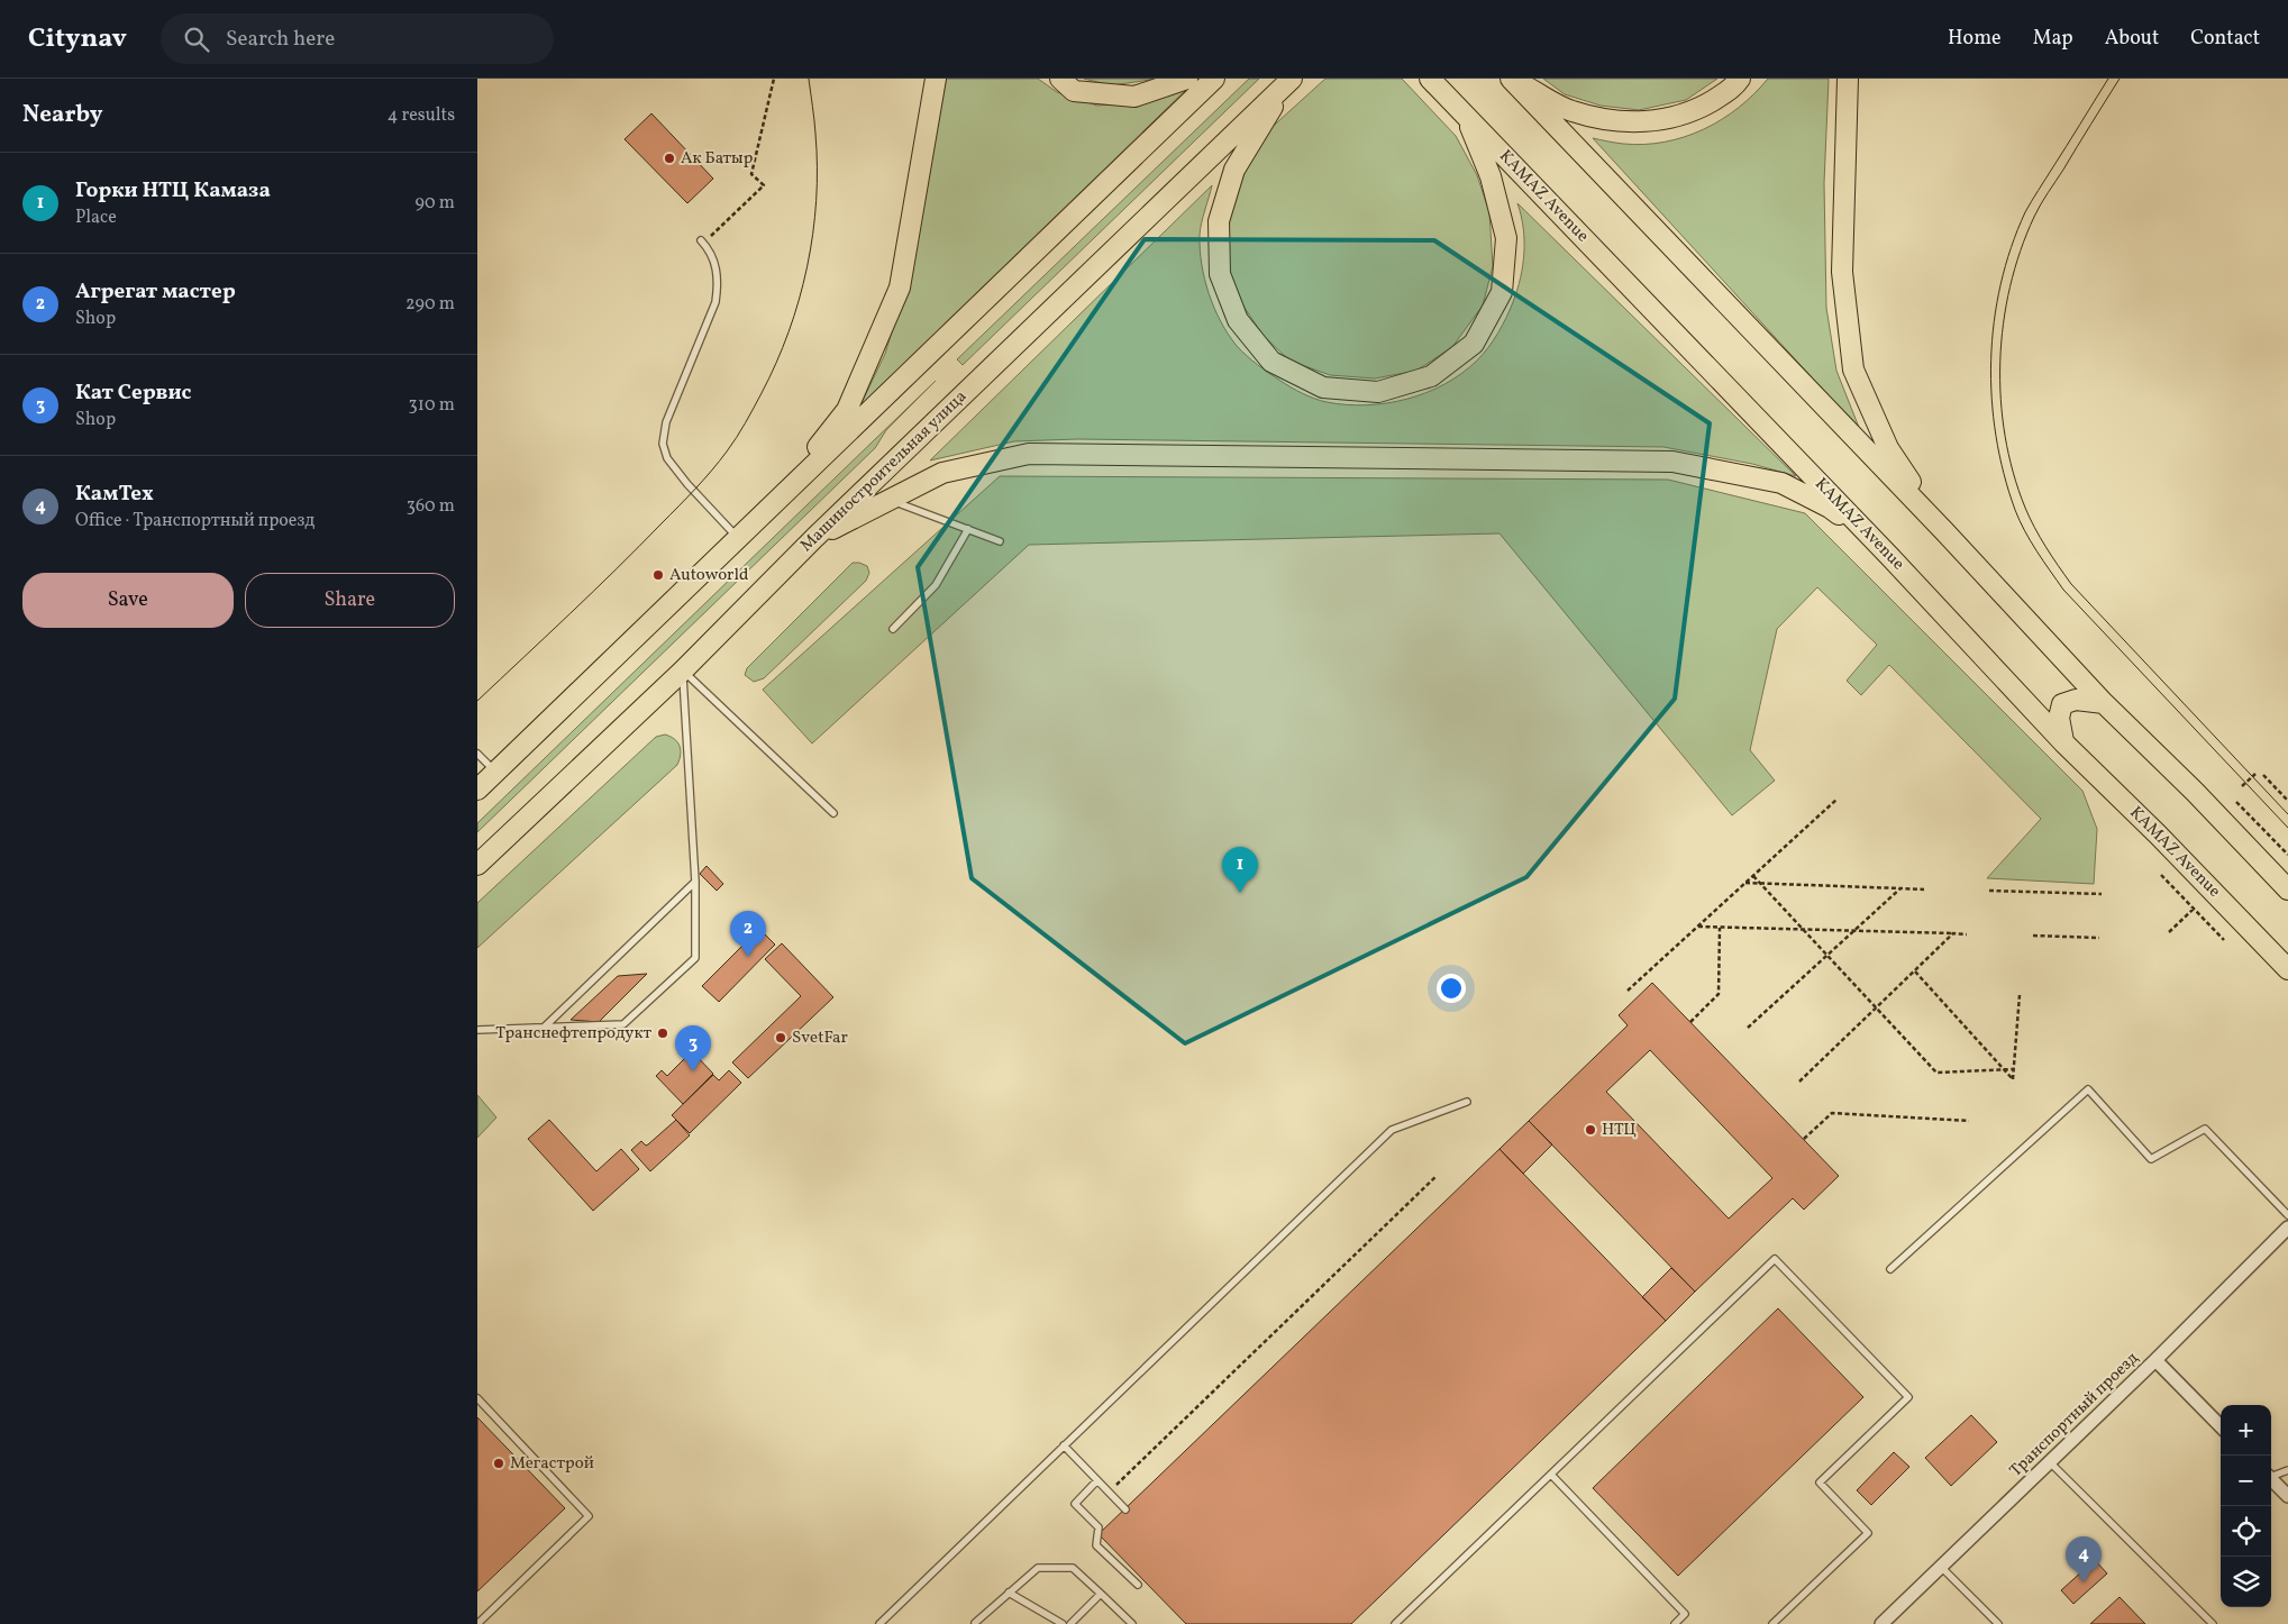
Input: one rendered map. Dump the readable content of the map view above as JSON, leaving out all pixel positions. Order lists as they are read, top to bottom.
{
  "streets": {
    "main road": ["KAMAZ Avenue", "Машиностроительная улица"],
    "street": ["Транспортный проезд"]
  },
  "places": [
    "Ак Батыр",
    "Autoworld",
    "Транснефтепродукт",
    "SvetFar",
    "НТЦ",
    "Мегастрой"
  ],
  "page": {
    "header": "Citynav",
    "search": "Search here",
    "nav": [
      "Home",
      "Map",
      "About",
      "Contact"
    ],
    "heading": ["Nearby", "4 results"],
    "list": [
      {
        "mark": "1",
        "name": "Горки НТЦ Камаза",
        "note": "Place",
        "value": "90 m"
      },
      {
        "mark": "2",
        "name": "Агрегат мастер",
        "note": "Shop",
        "value": "290 m"
      },
      {
        "mark": "3",
        "name": "Кат Сервис",
        "note": "Shop",
        "value": "310 m"
      },
      {
        "mark": "4",
        "name": "КамТех",
        "note": "Office · Транспортный проезд",
        "value": "360 m"
      }
    ],
    "buttons": ["Save", "Share"],
    "pins": [
      "1",
      "2",
      "3",
      "4"
    ],
    "map_buttons": ["+", "−"]
  }
}
